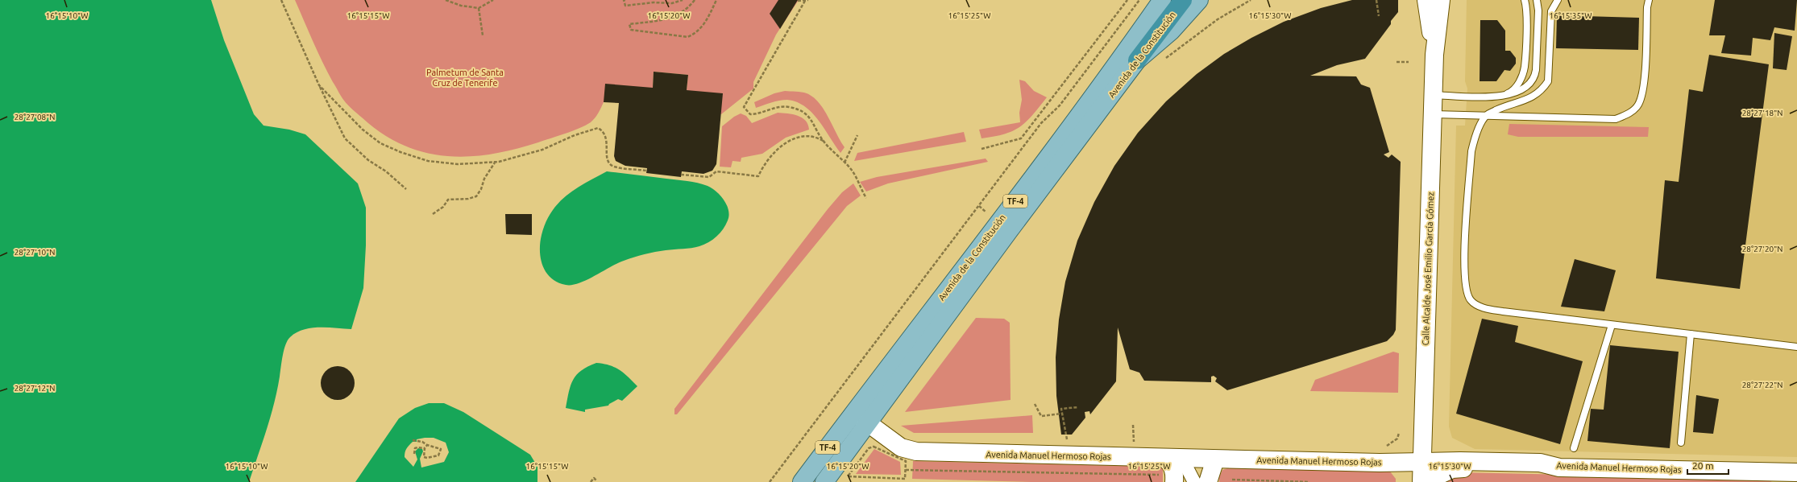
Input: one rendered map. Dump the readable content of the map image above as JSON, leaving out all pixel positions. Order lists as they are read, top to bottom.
{
  "streets": {
    "highway": ["Avenida de la Constitución", "TF-4"],
    "street": ["Calle Alcalde José Emilio García Gómez", "Avenida Manuel Hermoso Rojas"]
  },
  "crossings": [
    ["Avenida de la Constitución", "Avenida Manuel Hermoso Rojas"],
    ["Calle Alcalde José Emilio García Gómez", "Avenida Manuel Hermoso Rojas"]
  ],
  "parks": ["Palmetum de Santa Cruz de Tenerife"],
  "scale_bar": "20 m",
  "coordinates": [
    "16°15'25\"W",
    "16°15'30\"W",
    "16°15'10\"W",
    "16°15'15\"W",
    "16°15'20\"W",
    "16°15'35\"W",
    "28°27'18\"N",
    "28°27'08\"N",
    "28°27'20\"N",
    "28°27'10\"N",
    "28°27'22\"N",
    "28°27'12\"N"
  ]
}
